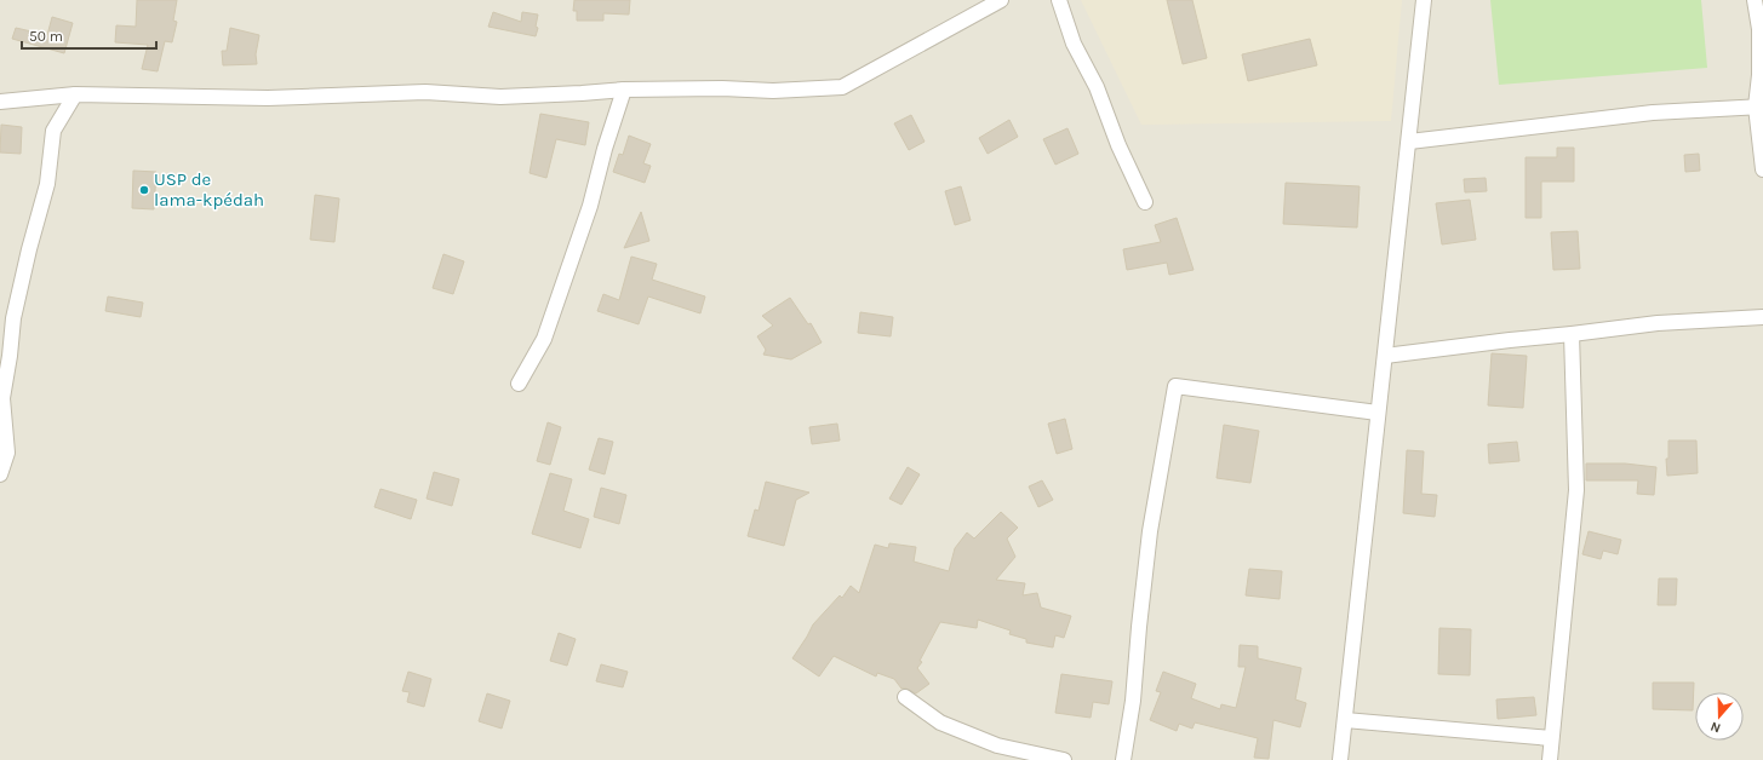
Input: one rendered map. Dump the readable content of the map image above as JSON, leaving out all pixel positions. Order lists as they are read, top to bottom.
{
  "places": ["USP de lama-kpédah"],
  "scale_bar": "50 m",
  "north": "bottom"
}
